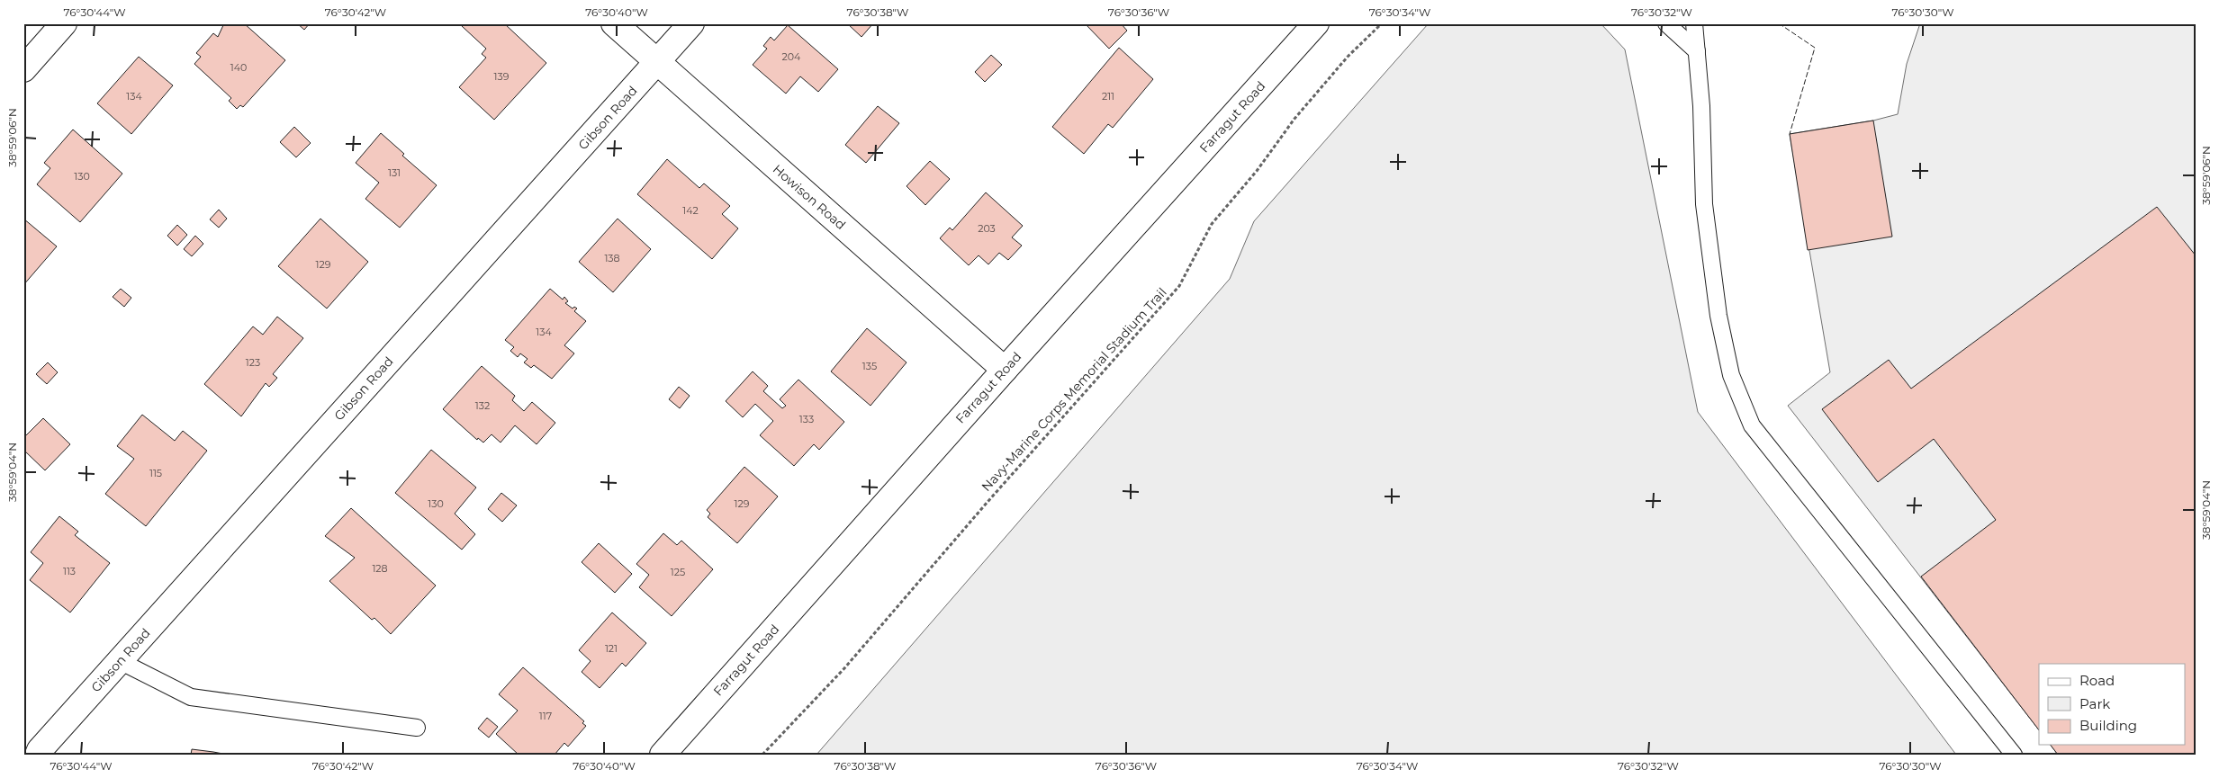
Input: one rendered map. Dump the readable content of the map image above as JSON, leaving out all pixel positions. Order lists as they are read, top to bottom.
{
  "streets": {
    "street": ["Farragut Road", "Gibson Road", "Howison Road"],
    "path": ["Navy-Marine Corps Memorial Stadium Trail"]
  },
  "crossings": [
    ["Farragut Road", "Howison Road"],
    ["Gibson Road", "Howison Road"]
  ],
  "house_numbers": [
    "204",
    "140",
    "139",
    "134",
    "211",
    "131",
    "130",
    "142",
    "203",
    "138",
    "129",
    "134",
    "123",
    "135",
    "132",
    "133",
    "115",
    "130",
    "129",
    "128",
    "113",
    "125",
    "121",
    "117"
  ],
  "legend": ["Road", "Park", "Building"],
  "coordinates": [
    "76°30'44\"W",
    "76°30'42\"W",
    "76°30'40\"W",
    "76°30'38\"W",
    "76°30'36\"W",
    "76°30'34\"W",
    "76°30'32\"W",
    "76°30'30\"W",
    "38°59'06\"N",
    "38°59'04\"N"
  ]
}
